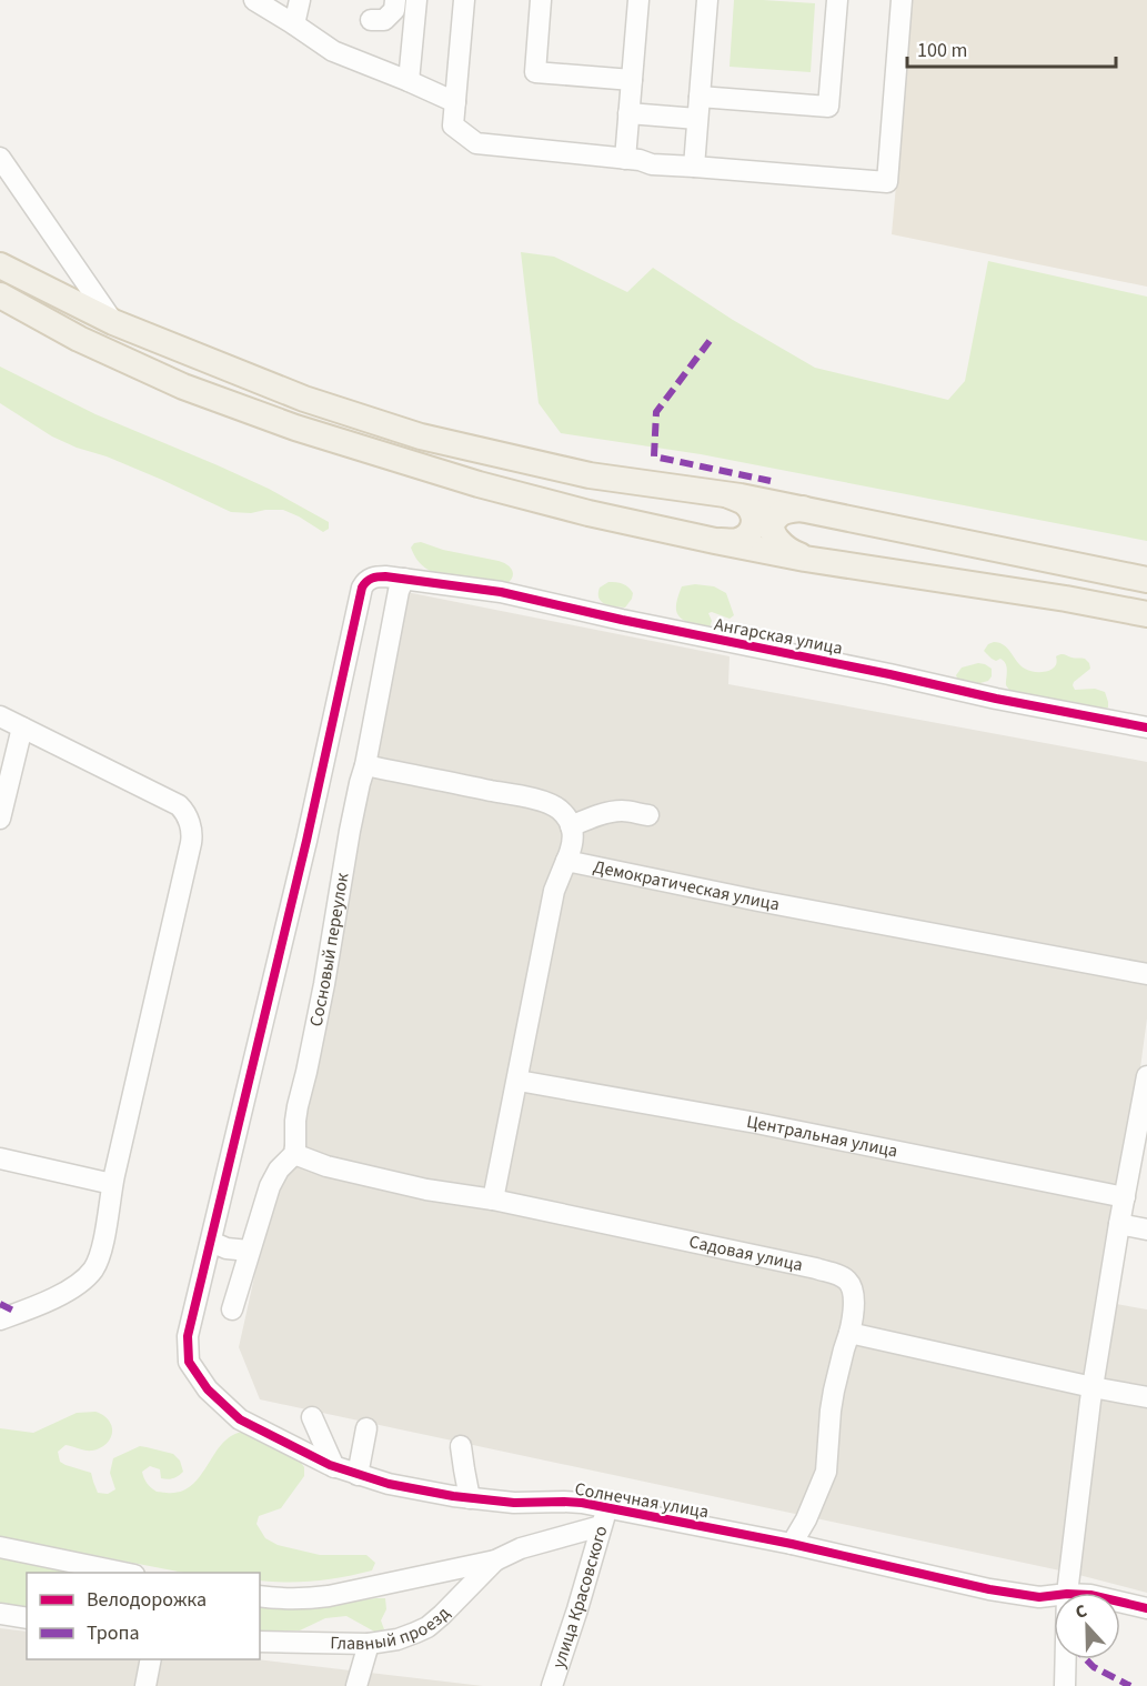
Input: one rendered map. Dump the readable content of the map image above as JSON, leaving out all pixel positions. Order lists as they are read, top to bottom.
{
  "streets": {
    "street": [
      "Ангарская улица",
      "Демократическая улица",
      "Сосновый переулок",
      "Центральная улица",
      "Садовая улица",
      "Солнечная улица",
      "улица Красовского",
      "Главный проезд"
    ]
  },
  "crossings": [
    ["Ангарская улица", "Сосновый переулок"],
    ["Ангарская улица", "Солнечная улица"],
    ["Демократическая улица", "Центральная улица"],
    ["Демократическая улица", "Садовая улица"],
    ["Сосновый переулок", "Садовая улица"],
    ["Солнечная улица", "улица Красовского"]
  ],
  "legend": ["Велодорожка", "Тропа"],
  "scale_bar": "100 m",
  "north": "top"
}
